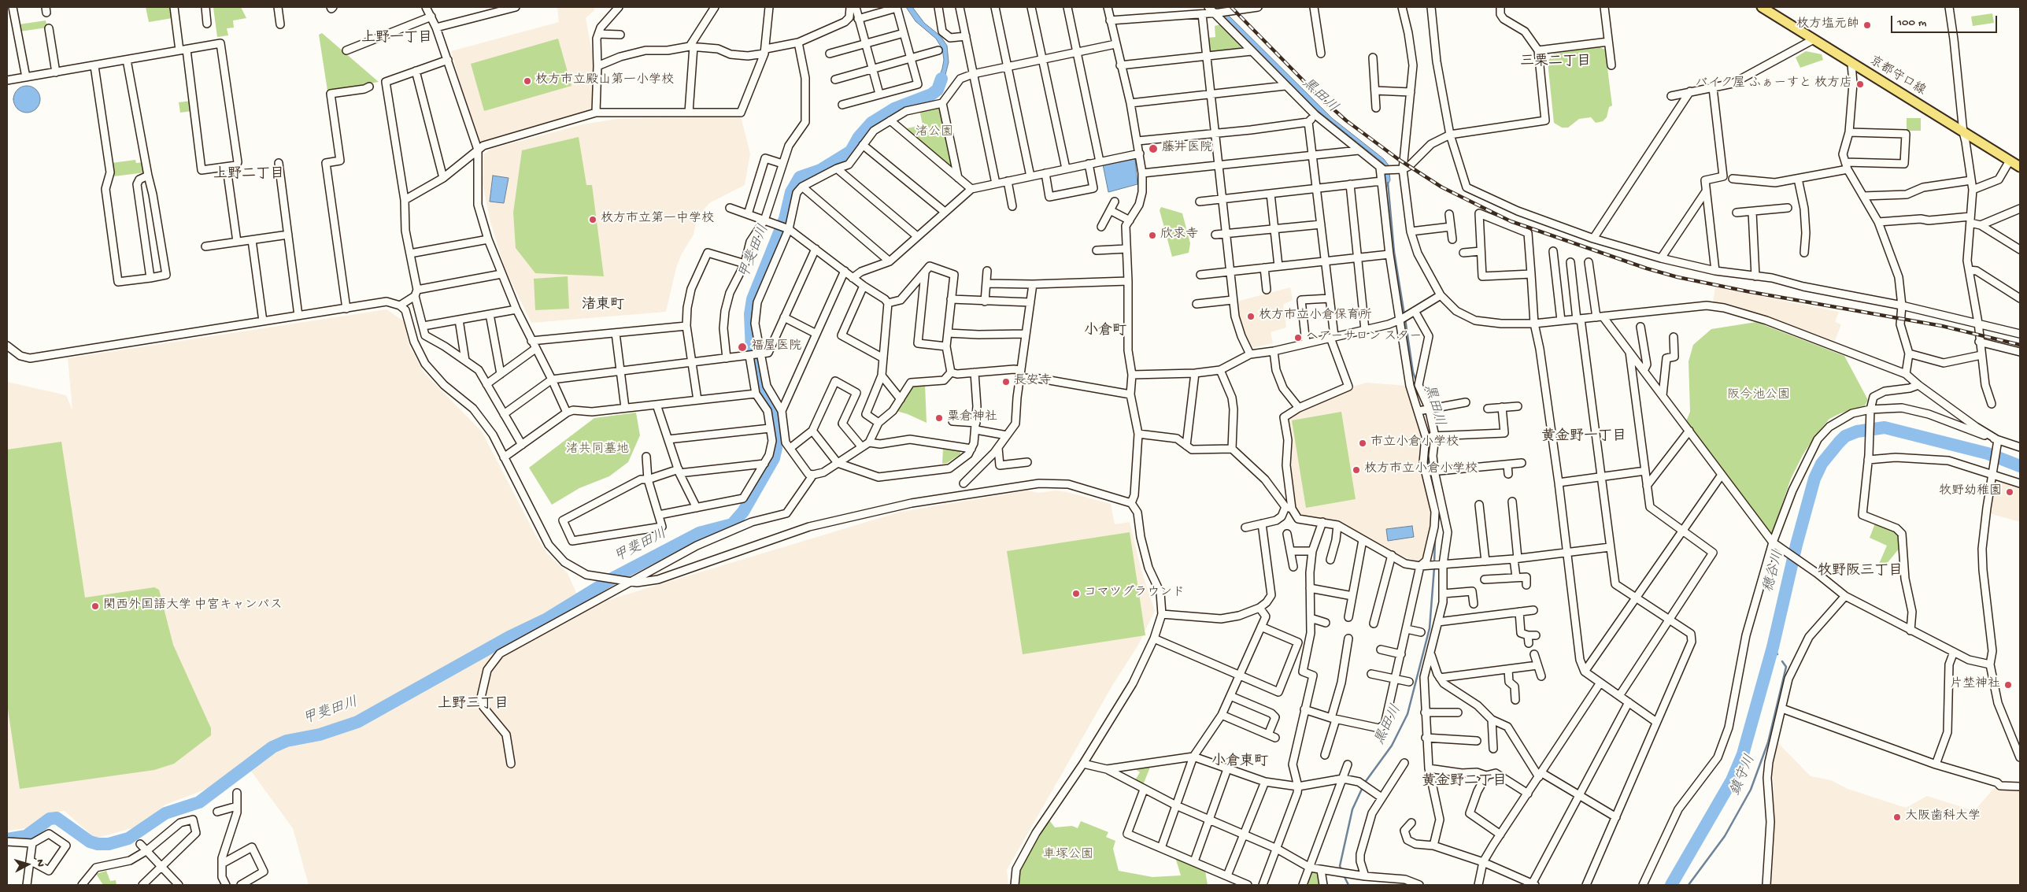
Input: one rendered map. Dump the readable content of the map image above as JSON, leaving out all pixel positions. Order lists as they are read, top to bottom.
{
  "streets": {
    "main road": ["京都守口線"]
  },
  "districts": [
    "上野一丁目",
    "三栗二丁目",
    "上野二丁目",
    "渚東町",
    "小倉町",
    "黄金野一丁目",
    "牧野阪三丁目",
    "上野三丁目",
    "小倉東町",
    "黄金野二丁目"
  ],
  "water": [
    "黒田川",
    "甲斐田川",
    "穂谷川",
    "鎮守川"
  ],
  "parks": [
    "渚公園",
    "阪今池公園",
    "渚共同墓地",
    "車塚公園"
  ],
  "places": [
    "枚方塩元帥",
    "枚方市立殿山第一小学校",
    "バイク屋 ふぁーすと 枚方店",
    "藤井医院",
    "枚方市立第一中学校",
    "欣求寺",
    "枚方市立小倉保育所",
    "ヘアーサロン スター",
    "福屋医院",
    "長安寺",
    "粟倉神社",
    "市立小倉小学校",
    "枚方市立小倉小学校",
    "牧野幼稚園",
    "コマツグラウンド",
    "関西外国語大学 中宮キャンパス",
    "片埜神社",
    "大阪歯科大学"
  ],
  "scale_bar": "100 m",
  "north": "right"
}
